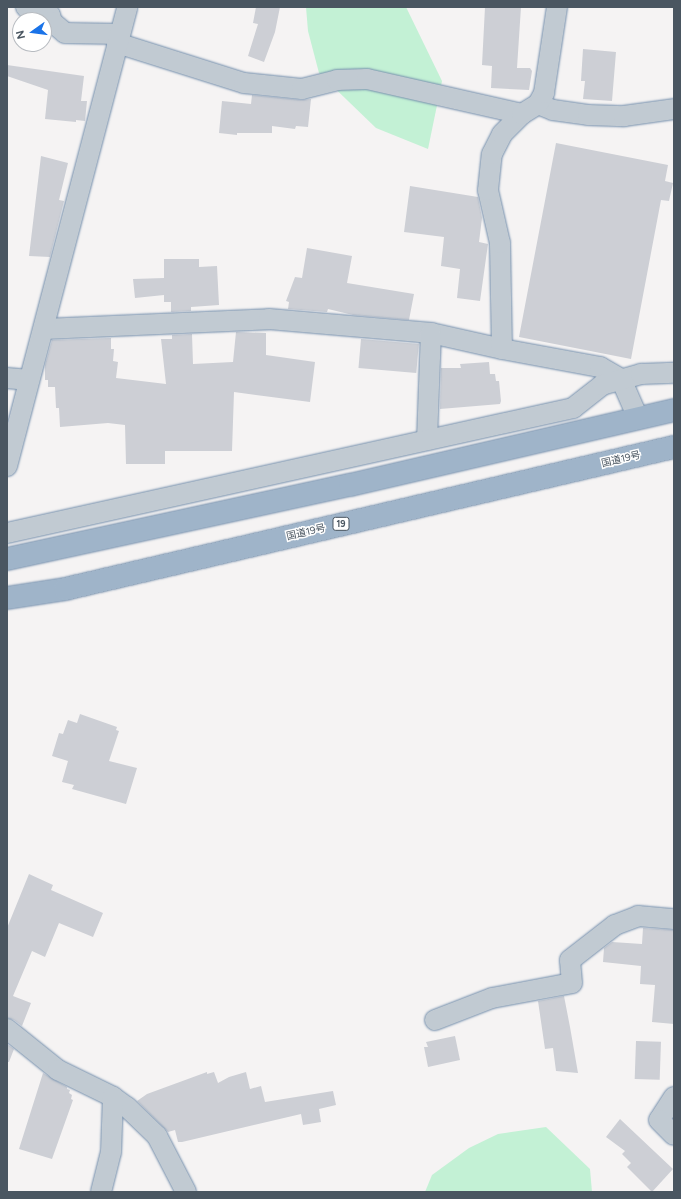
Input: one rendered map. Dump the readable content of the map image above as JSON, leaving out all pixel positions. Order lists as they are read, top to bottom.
{
  "streets": {
    "highway": ["国道19号", "19"]
  },
  "north": "left"
}
